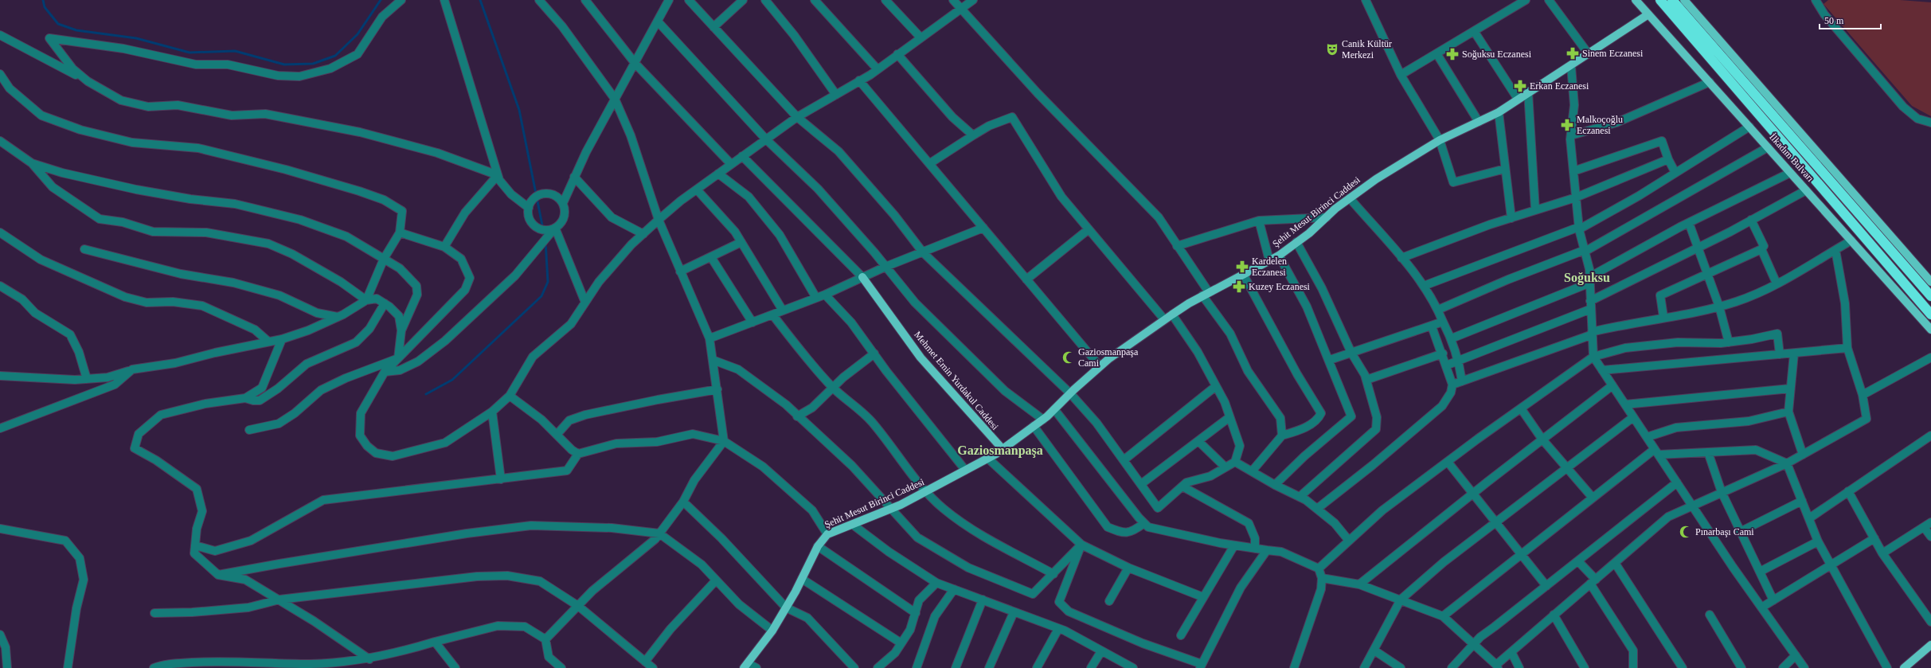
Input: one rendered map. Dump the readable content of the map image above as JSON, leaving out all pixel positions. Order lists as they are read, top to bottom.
{
  "streets": {
    "highway": ["İlkadım Bulvarı"],
    "main road": ["Şehit Mesut Birinci Caddesi", "Mehmet Emin Yurdakul Caddesi"]
  },
  "crossings": [
    ["İlkadım Bulvarı", "Şehit Mesut Birinci Caddesi"],
    ["Şehit Mesut Birinci Caddesi", "Mehmet Emin Yurdakul Caddesi"]
  ],
  "districts": ["Soğuksu", "Gaziosmanpaşa"],
  "places": {
    "theatre": ["Canik Kültür Merkezi"],
    "pharmacy": [
      "Sinem Eczanesi",
      "Soğuksu Eczanesi",
      "Erkan Eczanesi",
      "Malkoçoğlu Eczanesi",
      "Kardelen Eczanesi",
      "Kuzey Eczanesi"
    ],
    "mosque": ["Gaziosmanpaşa Cami", "Pınarbaşı Cami"]
  },
  "scale_bar": "50 m"
}
